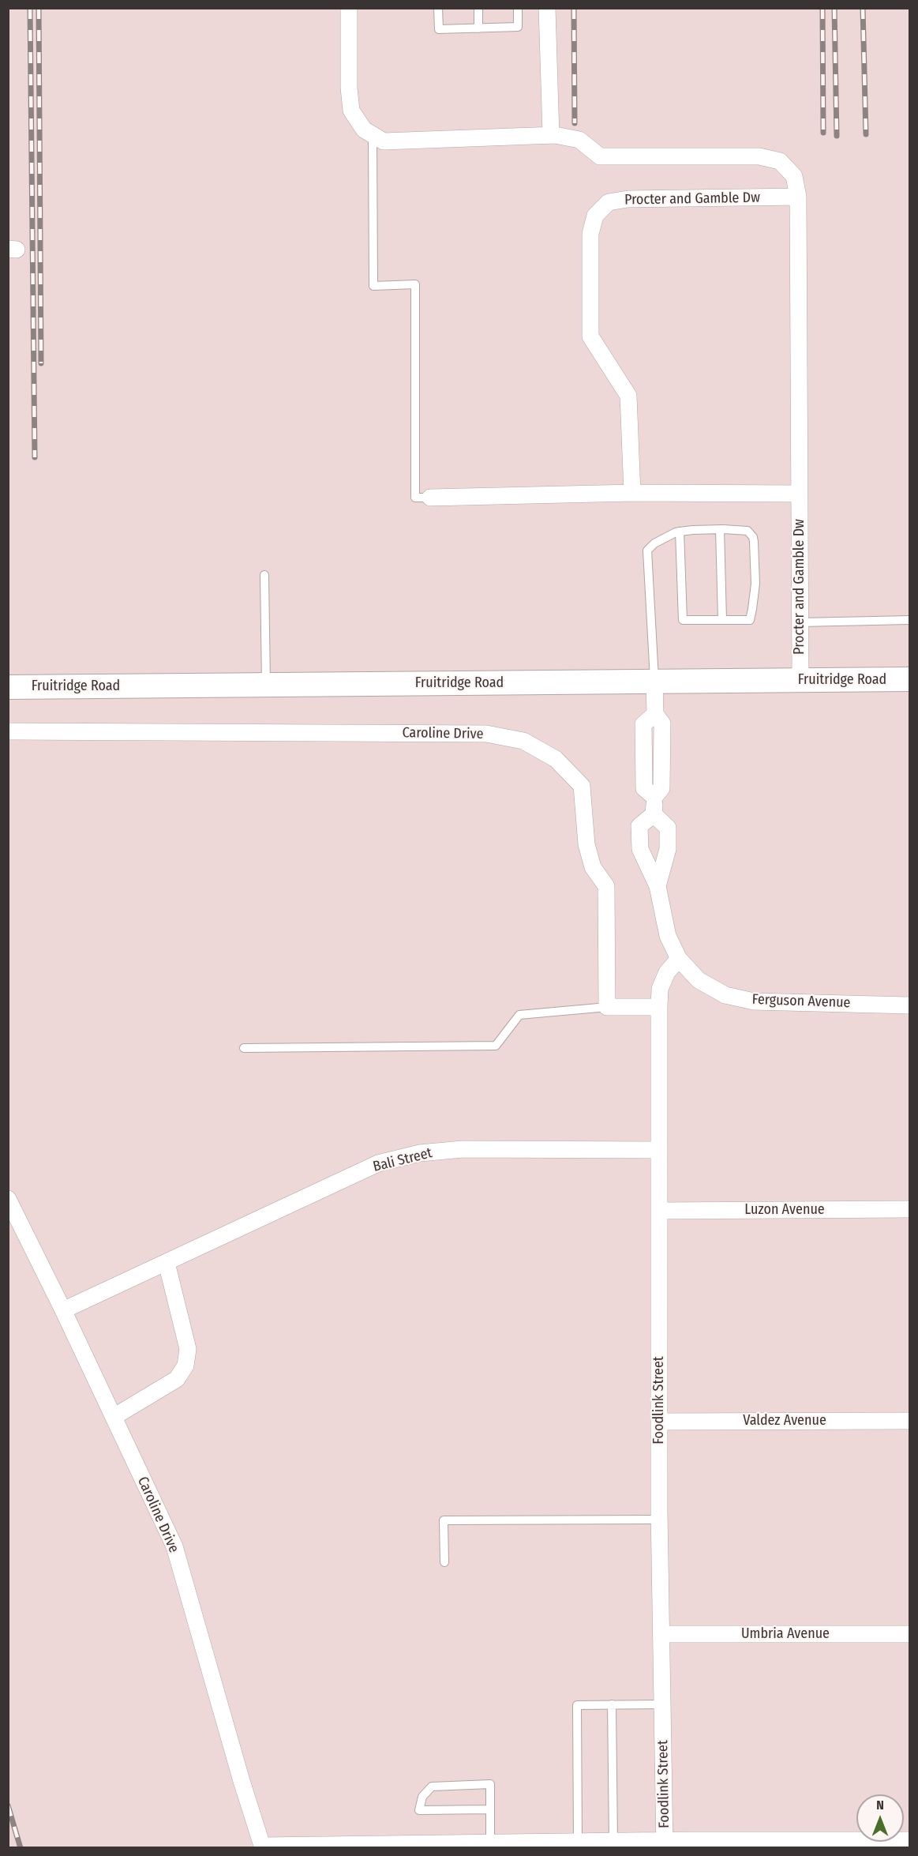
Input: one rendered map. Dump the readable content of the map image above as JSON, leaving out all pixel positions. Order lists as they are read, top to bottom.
{
  "streets": {
    "main road": ["Fruitridge Road"],
    "street": [
      "Procter and Gamble Dw",
      "Caroline Drive",
      "Ferguson Avenue",
      "Bali Street",
      "Luzon Avenue",
      "Foodlink Street",
      "Valdez Avenue",
      "Umbria Avenue"
    ]
  },
  "crossings": [
    ["Procter and Gamble Dw", "Fruitridge Road"],
    ["Caroline Drive", "Bali Street"],
    ["Ferguson Avenue", "Foodlink Street"],
    ["Bali Street", "Foodlink Street"],
    ["Luzon Avenue", "Foodlink Street"],
    ["Foodlink Street", "Valdez Avenue"],
    ["Foodlink Street", "Umbria Avenue"]
  ],
  "north": "top"
}
